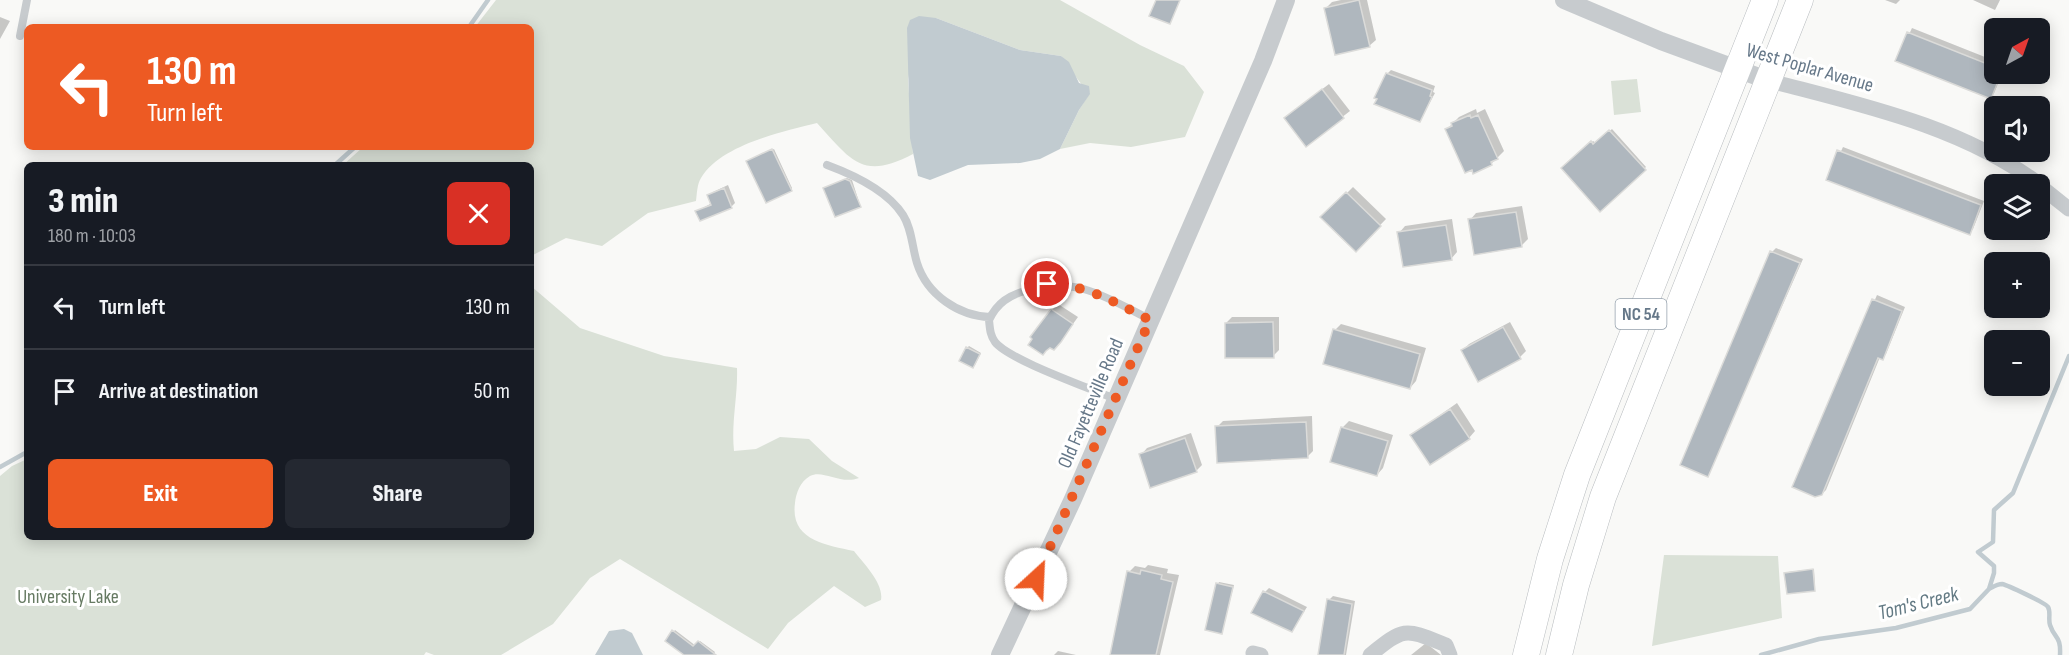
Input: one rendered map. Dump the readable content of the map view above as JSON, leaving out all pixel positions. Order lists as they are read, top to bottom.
{
  "streets": {
    "highway": ["NC 54"],
    "street": ["West Poplar Avenue", "Old Fayetteville Road"]
  },
  "crossings": [
    ["West Poplar Avenue", "NC 54"]
  ],
  "water": ["Tom's Creek"],
  "parks": ["University Lake"],
  "north": "top right",
  "page": {
    "map_buttons": ["+", "−"],
    "turn": ["130 m", "Turn left"],
    "heading": ["3 min", "180 m · 10:03"],
    "list": [
      {
        "name": "Turn left",
        "value": "130 m"
      },
      {
        "name": "Arrive at destination",
        "value": "50 m"
      }
    ],
    "buttons": ["Exit", "Share"]
  }
}
